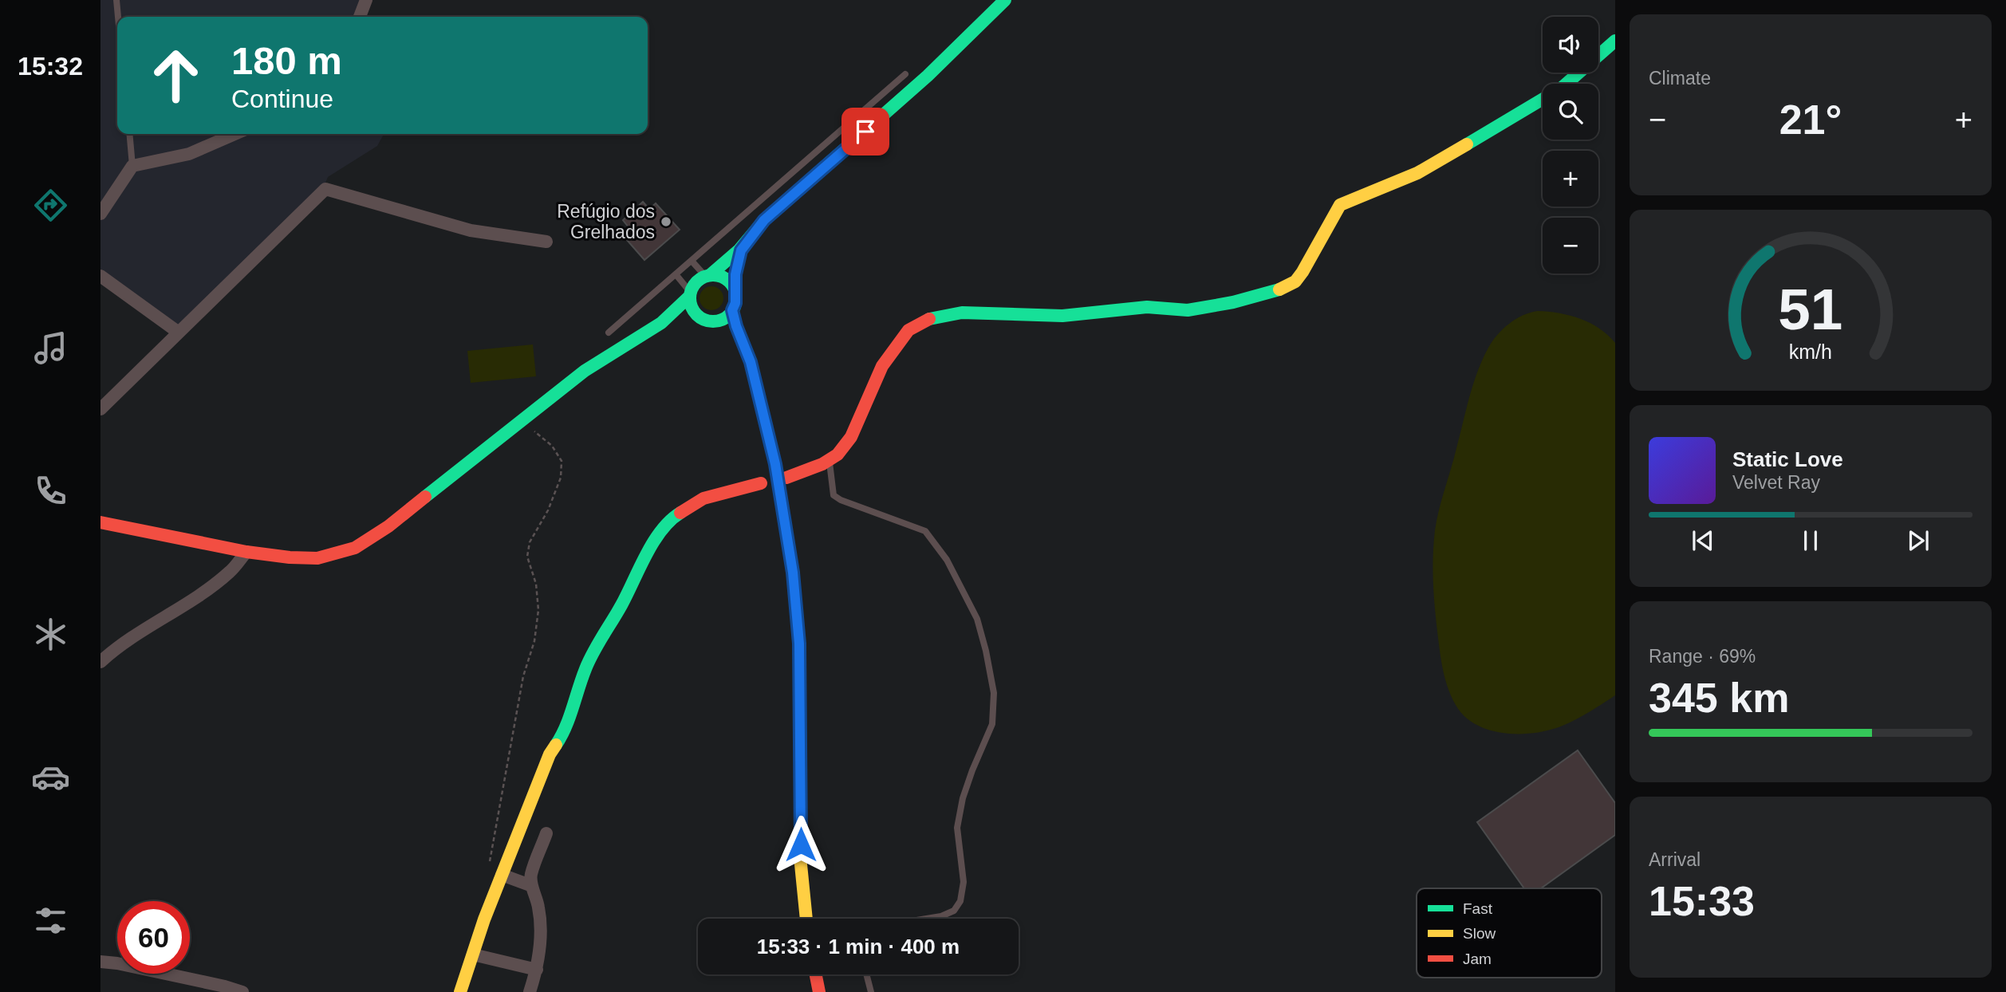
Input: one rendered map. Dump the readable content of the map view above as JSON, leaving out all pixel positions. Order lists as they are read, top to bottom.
{
  "places": ["Refúgio dos Grelhados"],
  "legend": ["Fast", "Slow", "Jam"],
  "page": {
    "tabs": "15:32",
    "tile": [
      "Climate",
      ["Range · 69%", "345 km"],
      ["Arrival", "15:33"]
    ],
    "map_buttons": ["+", "−"],
    "turn": ["180 m", "Continue"],
    "heat": ["−", "21°", "+"],
    "song": ["Static Love", "Velvet Ray"],
    "limit": "60",
    "trip": "15:33 · 1 min · 400 m",
    "gauge": ["51", "km/h"]
  }
}
